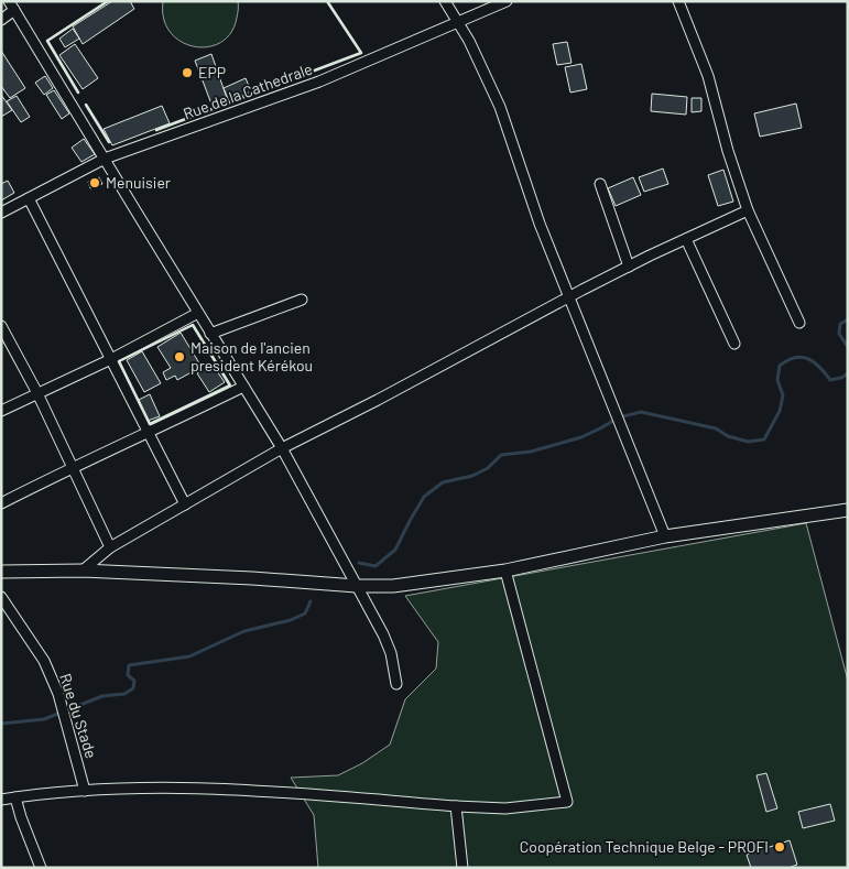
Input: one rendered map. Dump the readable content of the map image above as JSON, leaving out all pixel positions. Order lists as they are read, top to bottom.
{
  "streets": {
    "street": ["Rue de la Cathedrale", "Rue du Stade"]
  },
  "places": [
    "EPP",
    "Menuisier",
    "Maison de l'ancien president Kérékou",
    "Coopération Technique Belge - PROFI"
  ]
}
